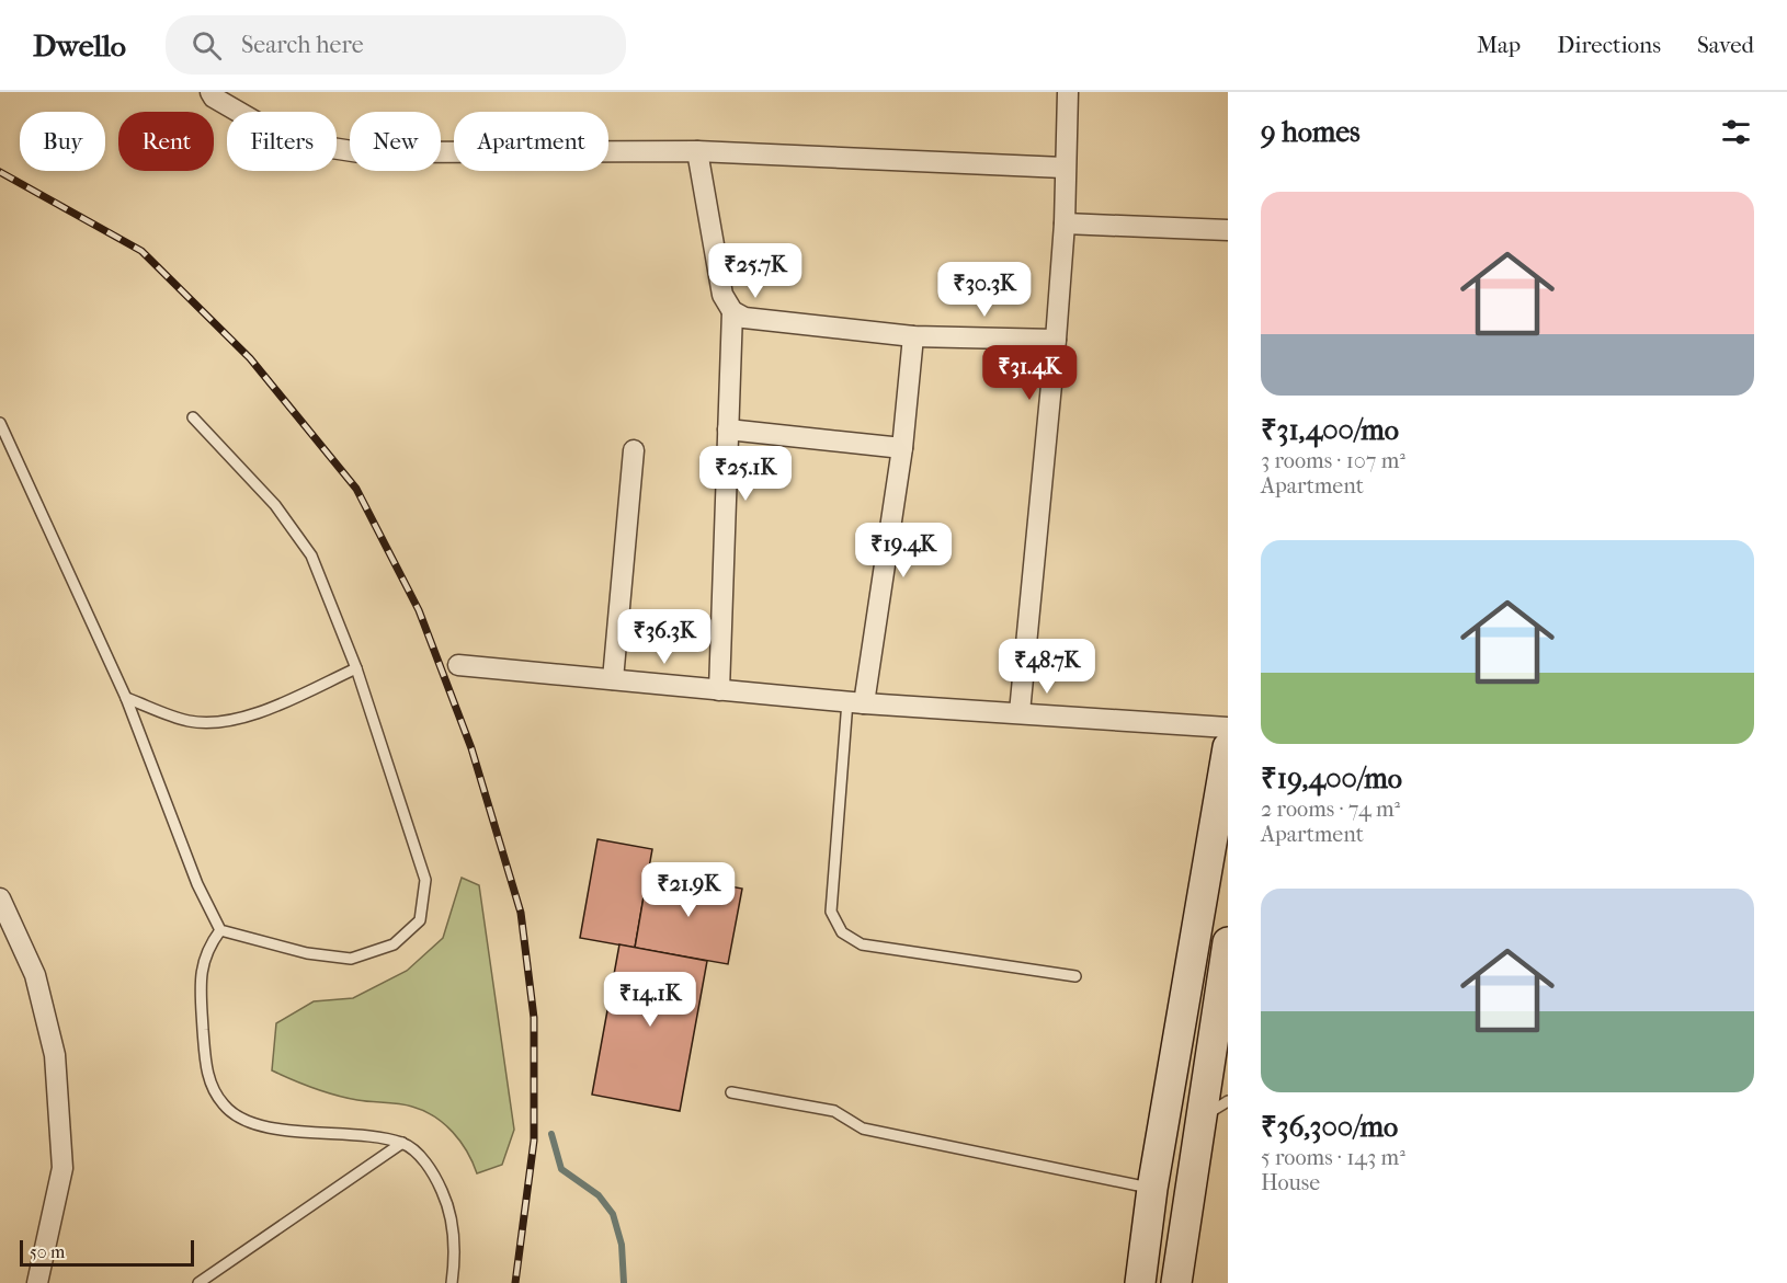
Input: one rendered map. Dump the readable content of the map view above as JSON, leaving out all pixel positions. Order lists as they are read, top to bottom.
{
  "scale_bar": "50 m",
  "page": {
    "header": "Dwello",
    "search": "Search here",
    "nav": ["Map", "Directions", "Saved"],
    "heading": "9 homes",
    "chip": [
      "Buy",
      "Rent",
      "Filters",
      "New",
      "Apartment"
    ],
    "list": [
      {
        "name": "₹31,400/mo",
        "note": "3 rooms · 107 m² · Apartment"
      },
      {
        "name": "₹19,400/mo",
        "note": "2 rooms · 74 m² · Apartment"
      },
      {
        "name": "₹36,300/mo",
        "note": "5 rooms · 143 m² · House"
      }
    ],
    "price": [
      "₹25.7K",
      "₹30.3K",
      "₹31.4K",
      "₹25.1K",
      "₹19.4K",
      "₹36.3K",
      "₹48.7K",
      "₹21.9K",
      "₹14.1K"
    ],
    "scale": "50 m"
  }
}
